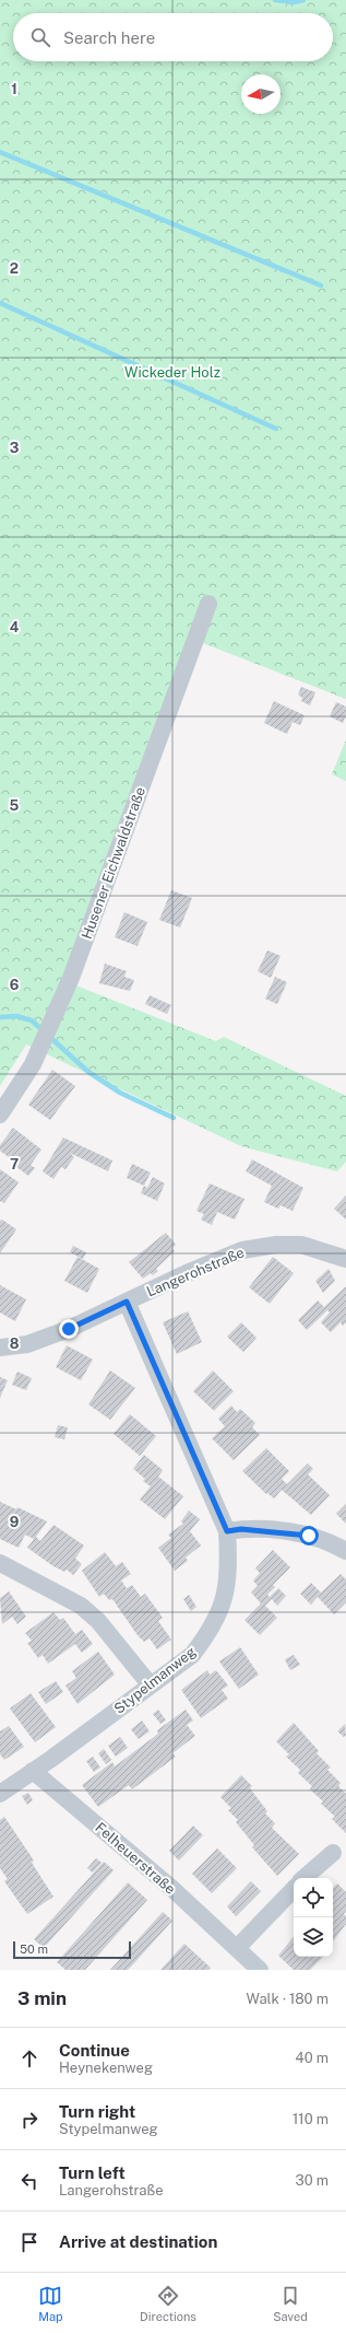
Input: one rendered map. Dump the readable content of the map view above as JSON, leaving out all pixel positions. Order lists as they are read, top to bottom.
{
  "streets": {
    "street": [
      "Husener Eichwaldstraße",
      "Langerohstraße",
      "Stypelmanweg",
      "Felheuerstraße"
    ]
  },
  "crossings": [
    ["Langerohstraße", "Stypelmanweg"],
    ["Stypelmanweg", "Felheuerstraße"]
  ],
  "parks": ["Wickeder Holz"],
  "scale_bar": "50 m",
  "north": "left",
  "page": {
    "search": "Search here",
    "scale": "50 m",
    "heading": ["3 min", "Walk · 180 m"],
    "list": [
      ["Continue", "Heynekenweg", "40 m"],
      ["Turn right", "Stypelmanweg", "110 m"],
      ["Turn left", "Langerohstraße", "30 m"],
      "Arrive at destination"
    ],
    "nav": ["Map", "Directions", "Saved"]
  },
  "grid": {
    "rows": [
      "1",
      "2",
      "3",
      "4",
      "5",
      "6",
      "7",
      "8",
      "9"
    ]
  }
}
